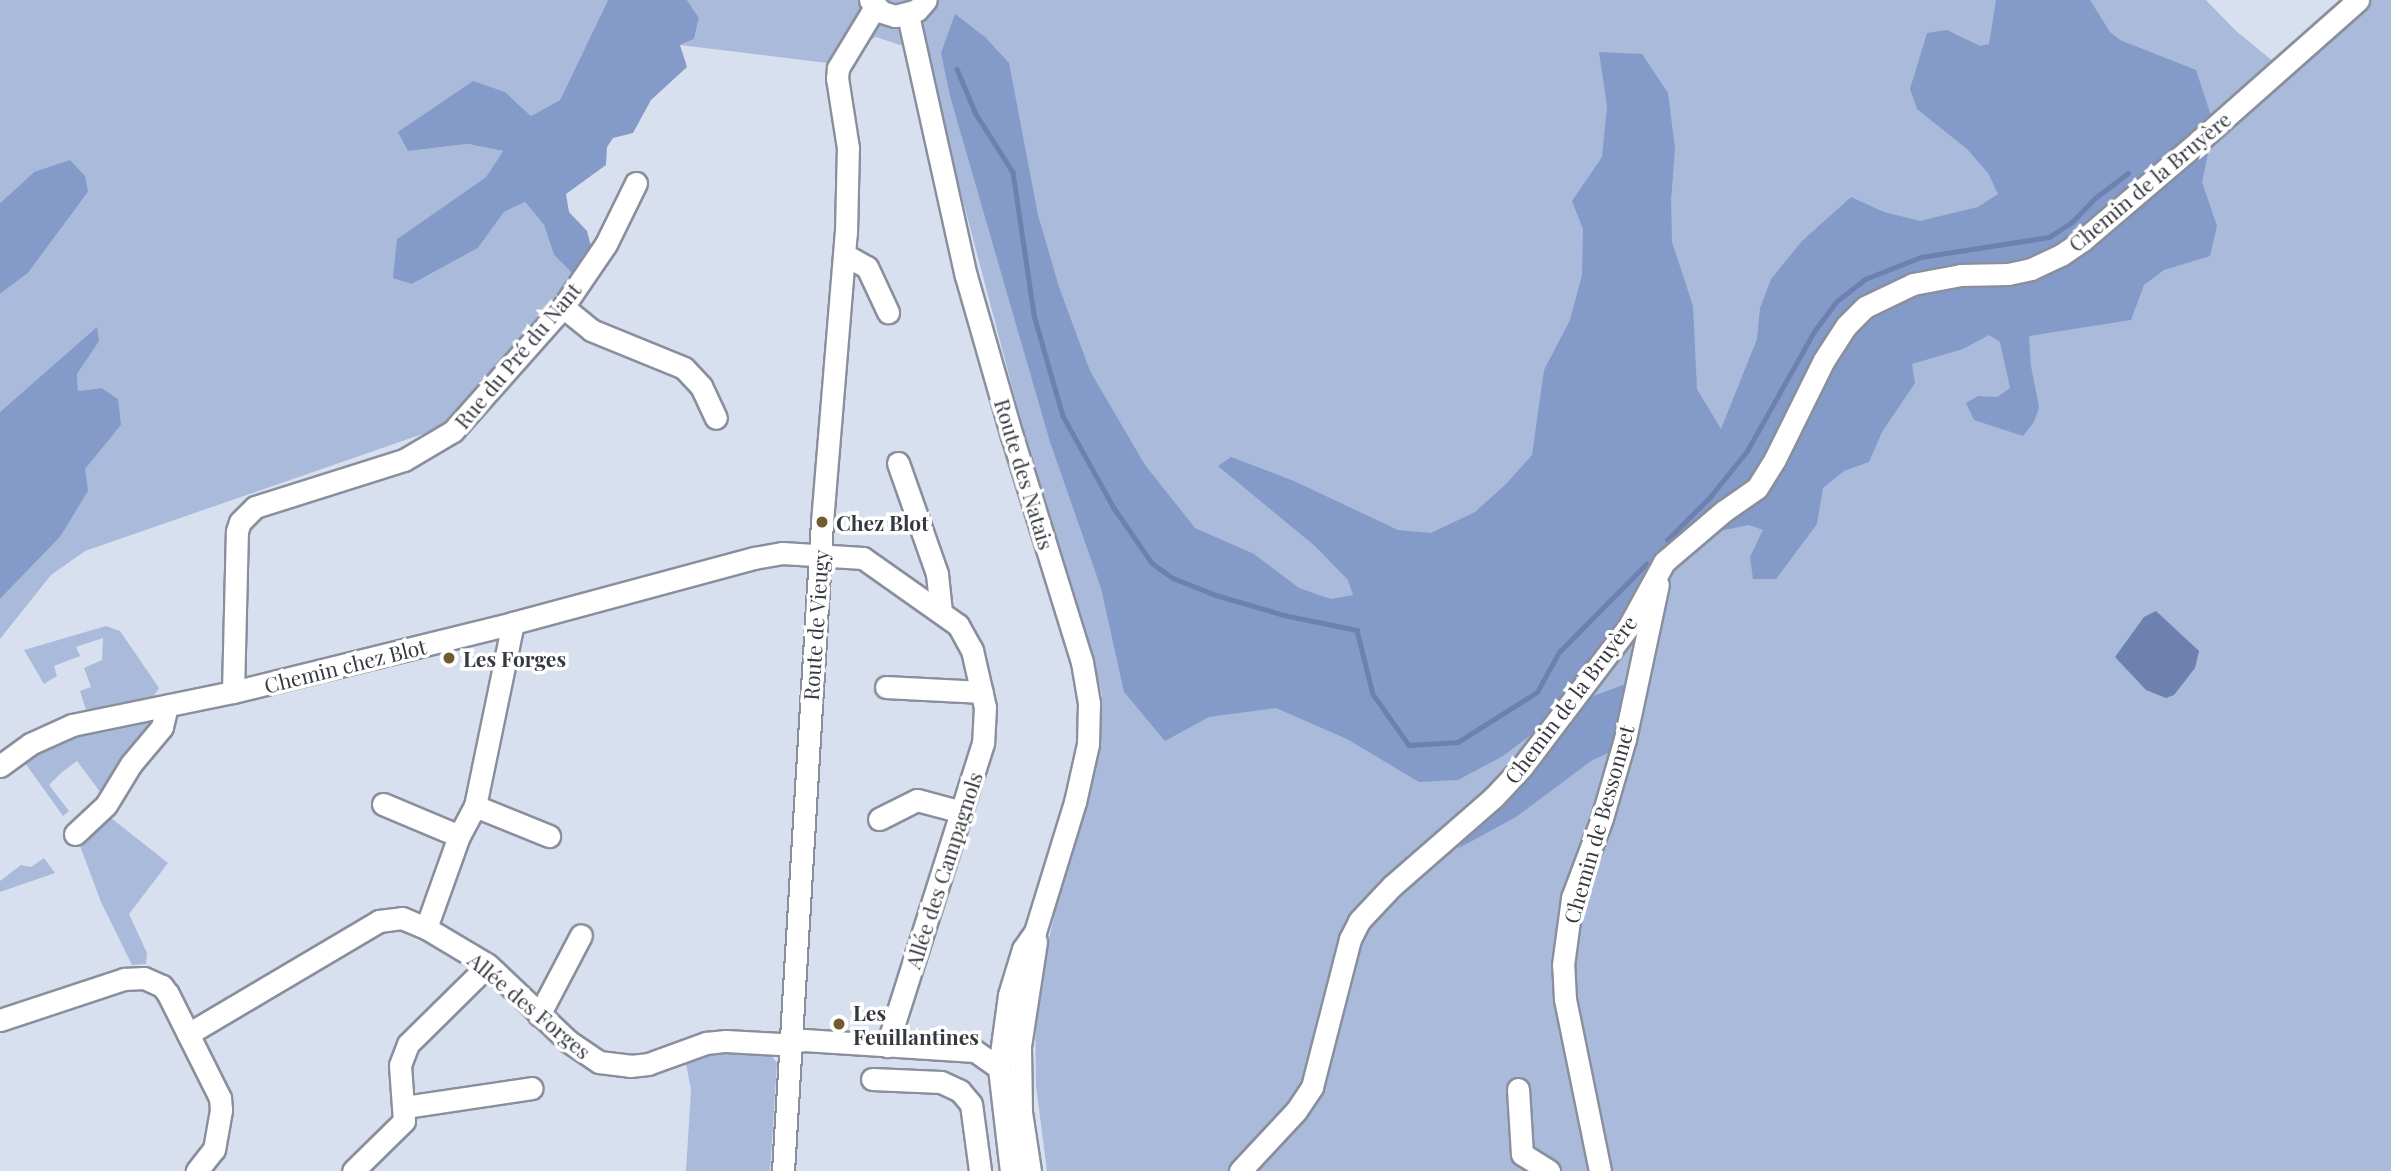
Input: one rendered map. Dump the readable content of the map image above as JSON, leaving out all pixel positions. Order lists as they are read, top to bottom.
{
  "streets": {
    "street": [
      "Chemin de la Bruyère",
      "Rue du Pré du Nant",
      "Route des Natais",
      "Route de Vieugy",
      "Chemin chez Blot",
      "Chemin de Bessonnet",
      "Allée des Campagnols",
      "Allée des Forges"
    ]
  },
  "crossings": [
    ["Chemin de la Bruyère", "Chemin de Bessonnet"],
    ["Rue du Pré du Nant", "Chemin chez Blot"],
    ["Route des Natais", "Route de Vieugy"],
    ["Route des Natais", "Allée des Forges"],
    ["Route de Vieugy", "Chemin chez Blot"],
    ["Route de Vieugy", "Allée des Campagnols"],
    ["Route de Vieugy", "Allée des Forges"],
    ["Chemin chez Blot", "Allée des Campagnols"],
    ["Allée des Campagnols", "Allée des Forges"]
  ],
  "places": ["Chez Blot", "Les Forges", "Les Feuillantines"]
}
